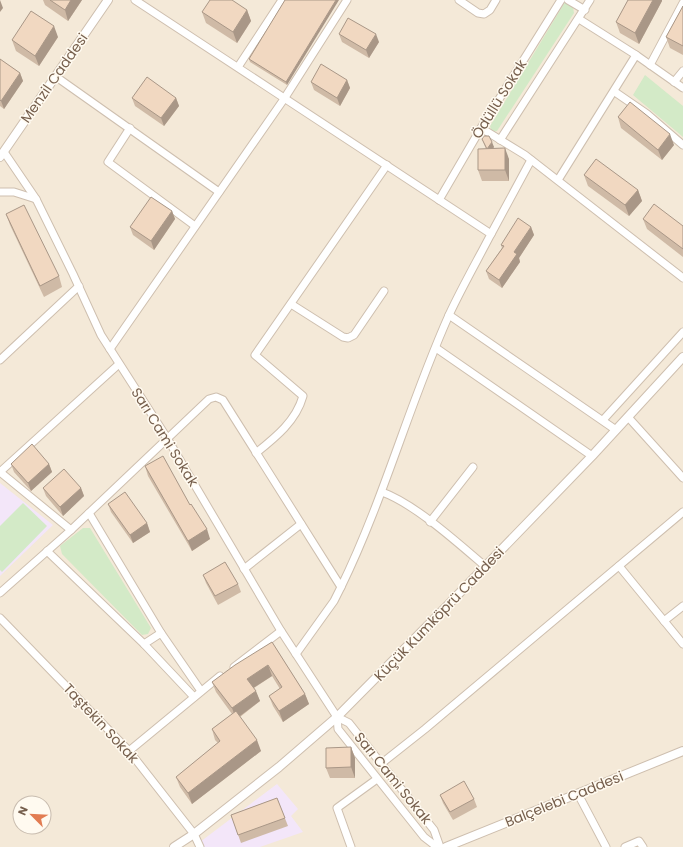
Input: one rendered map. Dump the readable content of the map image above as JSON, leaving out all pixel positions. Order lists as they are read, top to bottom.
{
  "streets": {
    "street": [
      "Menzil Caddesi",
      "Ödüllü Sokak",
      "Sarı Cami Sokak",
      "Küçük Kumköprü Caddesi",
      "Taştekin Sokak",
      "Balçelebi Caddesi"
    ]
  },
  "crossings": [
    ["Menzil Caddesi", "Sarı Cami Sokak"],
    ["Sarı Cami Sokak", "Küçük Kumköprü Caddesi"],
    ["Küçük Kumköprü Caddesi", "Taştekin Sokak"]
  ],
  "north": "top left"
}
